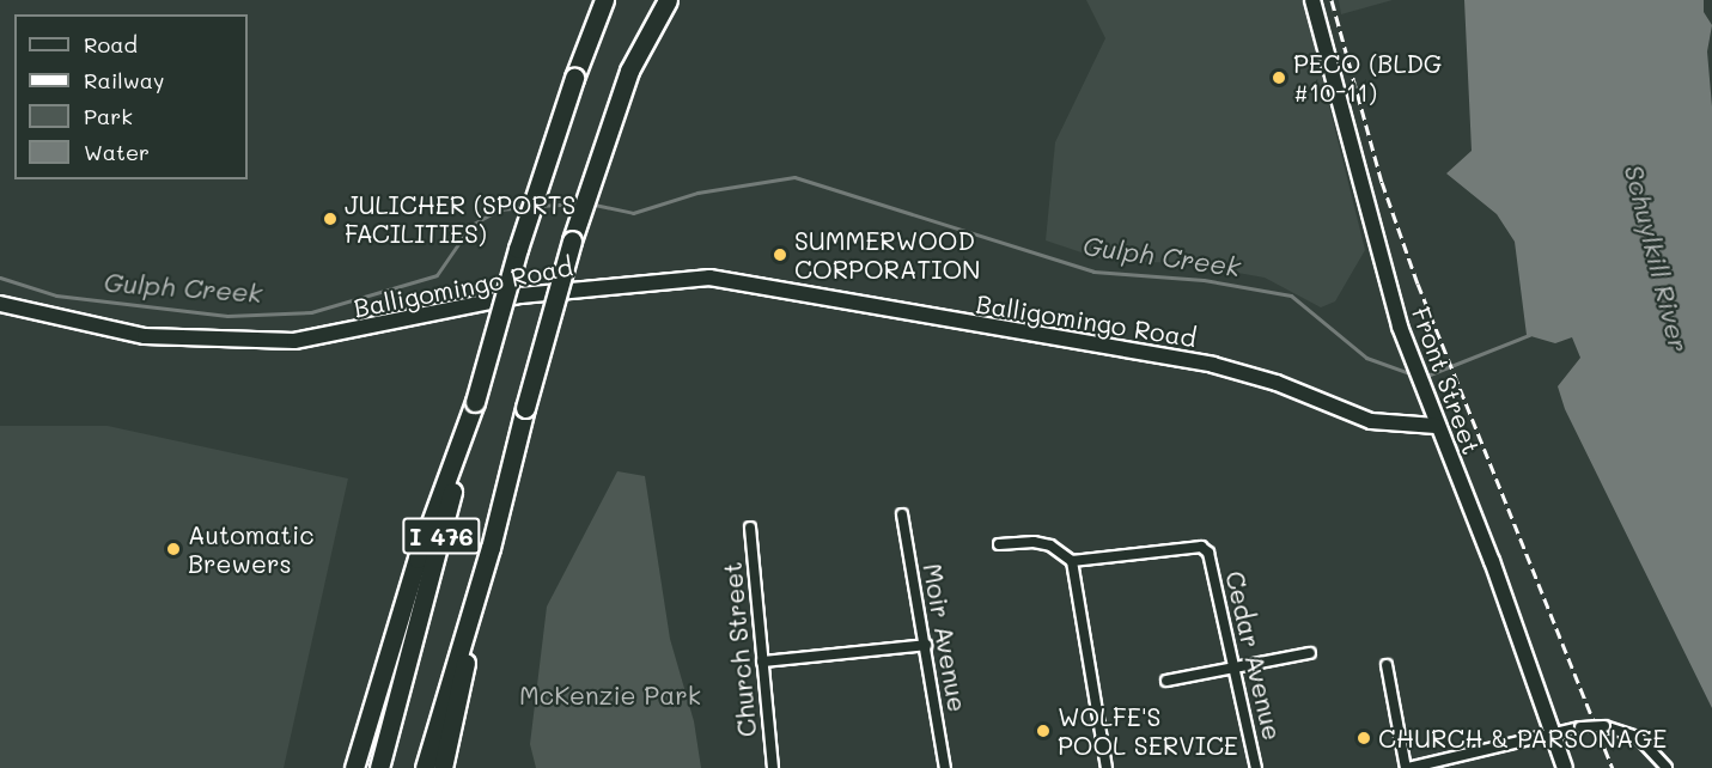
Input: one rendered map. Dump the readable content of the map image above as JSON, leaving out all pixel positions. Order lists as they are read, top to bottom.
{
  "streets": {
    "highway": ["I 476"],
    "street": [
      "Balligomingo Road",
      "Front Street",
      "Moir Avenue",
      "Church Street",
      "Cedar Avenue"
    ]
  },
  "crossings": [
    ["Balligomingo Road", "Front Street"]
  ],
  "water": ["Gulph Creek", "Schuylkill River"],
  "parks": ["McKenzie Park"],
  "places": [
    "PECO (BLDG #10-11)",
    "JULICHER (SPORTS FACILITIES)",
    "SUMMERWOOD CORPORATION",
    "Automatic Brewers",
    "WOLFE'S POOL SERVICE",
    "CHURCH & PARSONAGE"
  ],
  "legend": [
    "Road",
    "Railway",
    "Park",
    "Water"
  ]
}
